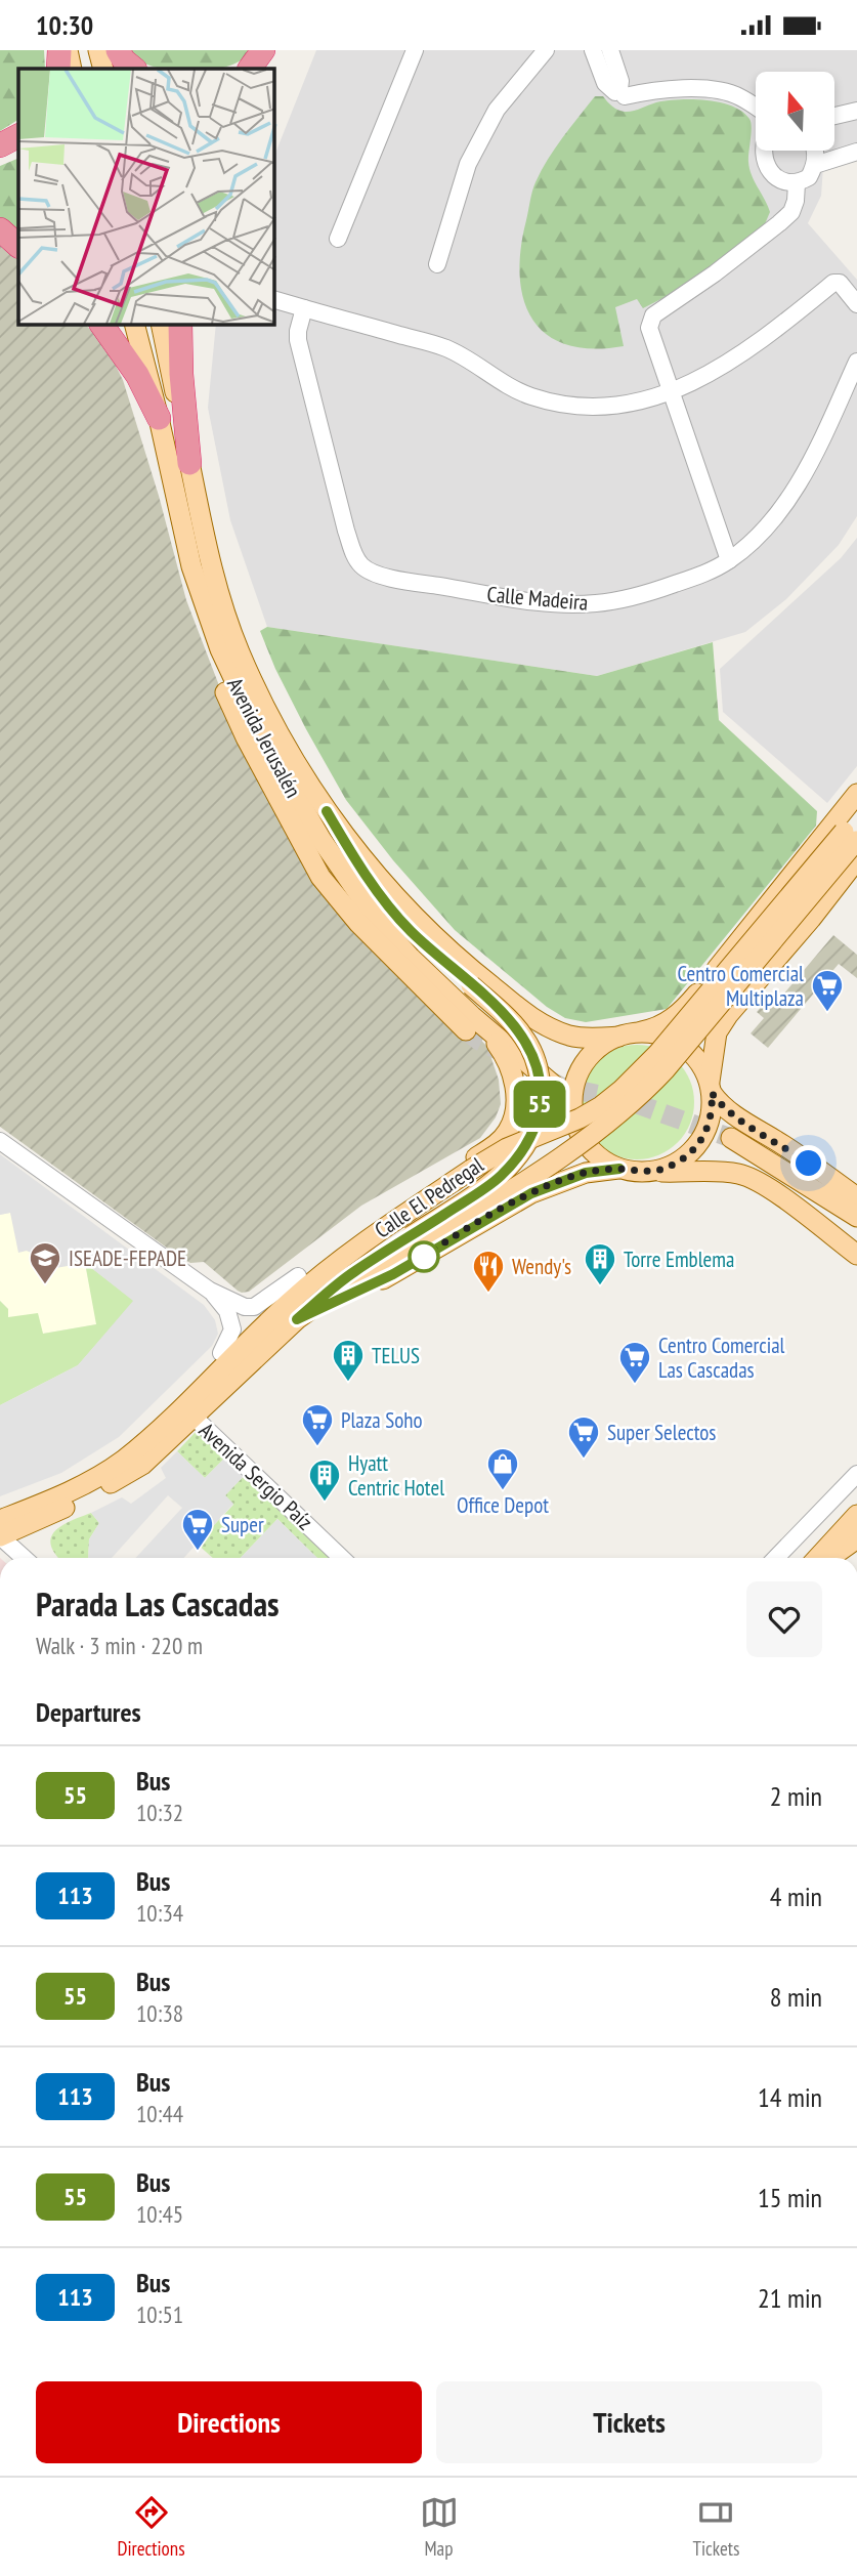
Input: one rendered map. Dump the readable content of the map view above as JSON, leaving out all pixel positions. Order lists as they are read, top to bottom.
{
  "streets": {
    "main road": ["Avenida Jerusalén", "Calle El Pedregal"],
    "street": ["Calle Madeira", "Avenida Sergio Paíz"]
  },
  "places": {
    "supermarket": [
      "Centro Comercial Multiplaza",
      "Centro Comercial Las Cascadas",
      "Plaza Soho",
      "Super Selectos",
      "Super"
    ],
    "school or university": ["ISEADE-FEPADE"],
    "building": ["Torre Emblema", "TELUS", "Hyatt Centric Hotel"],
    "restaurant": ["Wendy's"],
    "shop": ["Office Depot"]
  },
  "lines": ["bus line 55"],
  "north": "top",
  "page": {
    "status": "10:30",
    "on_map": "55",
    "heading": [
      ["Parada Las Cascadas", "Walk · 3 min · 220 m"],
      "Departures"
    ],
    "list": [
      {
        "mark": "55",
        "name": "Bus",
        "note": "10:32",
        "value": "2 min"
      },
      {
        "mark": "113",
        "name": "Bus",
        "note": "10:34",
        "value": "4 min"
      },
      {
        "mark": "55",
        "name": "Bus",
        "note": "10:38",
        "value": "8 min"
      },
      {
        "mark": "113",
        "name": "Bus",
        "note": "10:44",
        "value": "14 min"
      },
      {
        "mark": "55",
        "name": "Bus",
        "note": "10:45",
        "value": "15 min"
      },
      {
        "mark": "113",
        "name": "Bus",
        "note": "10:51",
        "value": "21 min"
      }
    ],
    "buttons": ["Directions", "Tickets"],
    "tabs": ["Directions", "Map", "Tickets"]
  }
}
